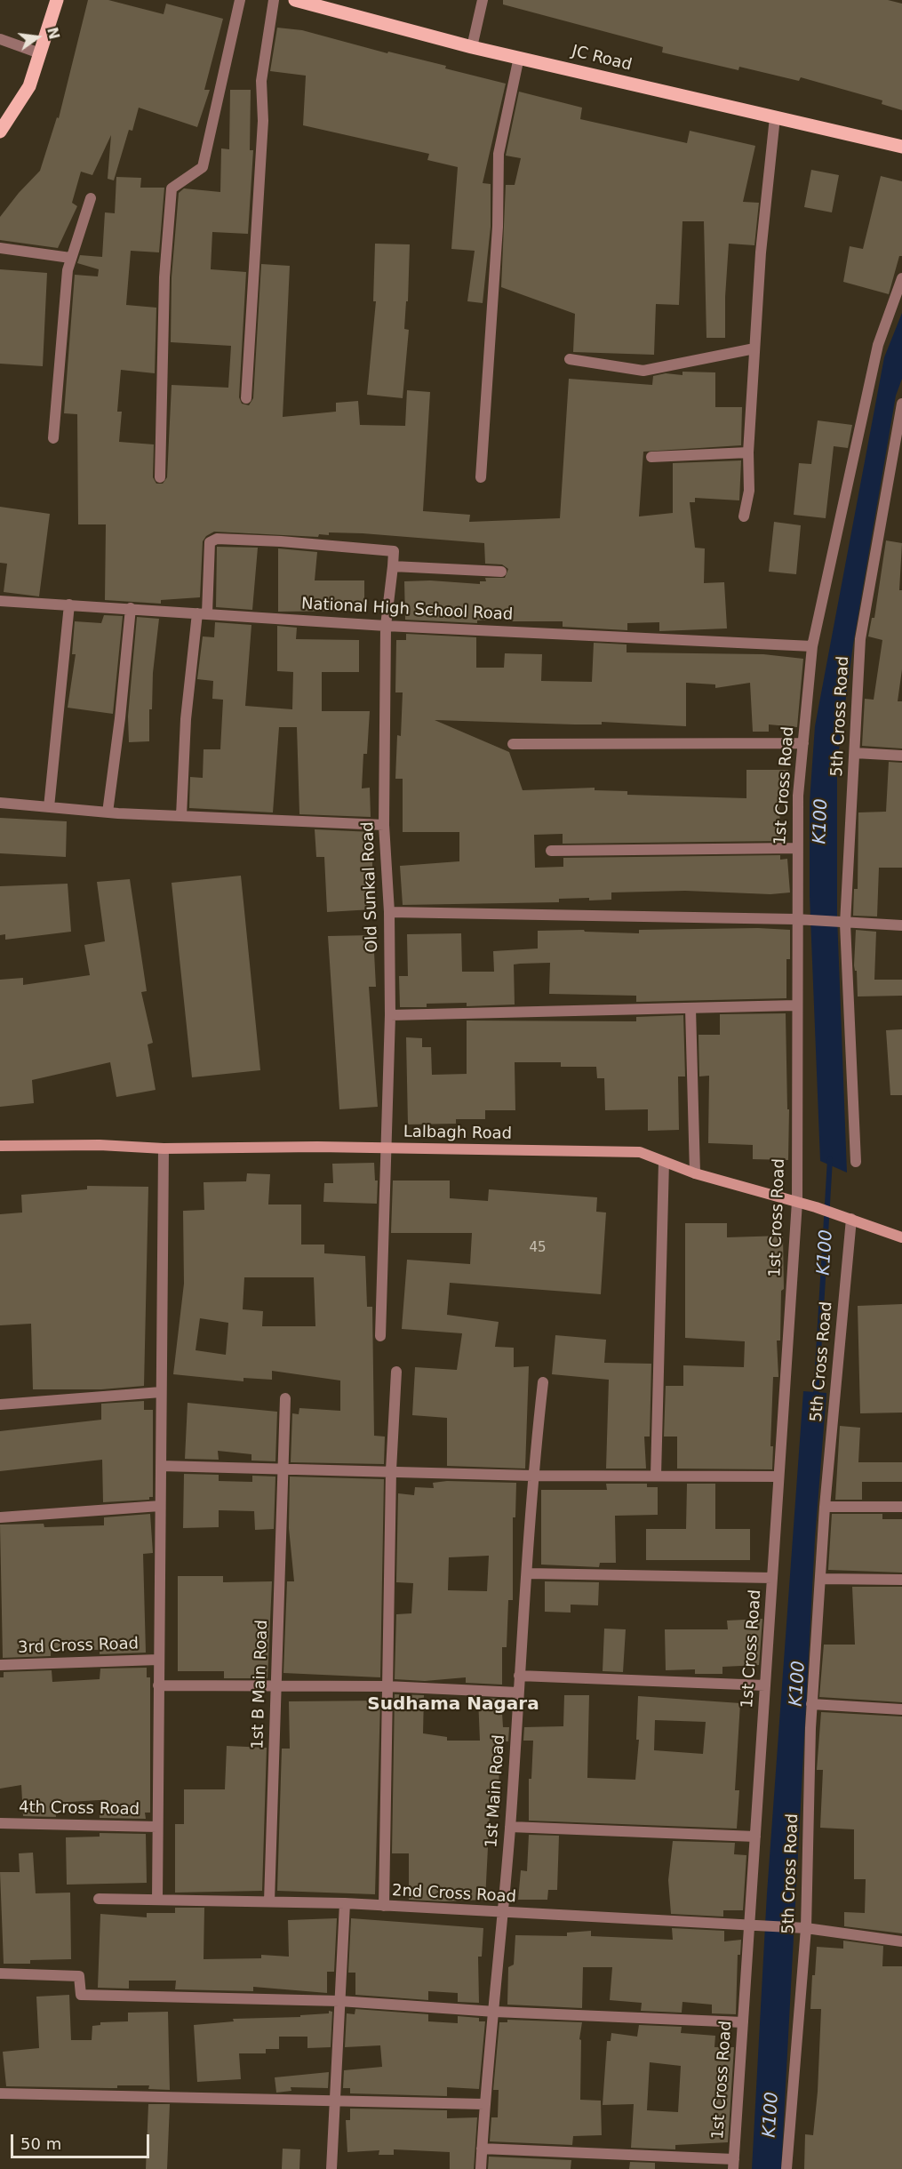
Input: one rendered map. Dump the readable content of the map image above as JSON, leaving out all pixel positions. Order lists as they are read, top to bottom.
{
  "streets": {
    "main road": ["JC Road", "Lalbagh Road"],
    "street": [
      "National High School Road",
      "5th Cross Road",
      "1st Cross Road",
      "Old Sunkal Road",
      "3rd Cross Road",
      "1st B Main Road",
      "1st Main Road",
      "4th Cross Road",
      "2nd Cross Road"
    ]
  },
  "crossings": [
    ["National High School Road", "1st Cross Road"],
    ["National High School Road", "Old Sunkal Road"],
    ["5th Cross Road", "Lalbagh Road"],
    ["5th Cross Road", "2nd Cross Road"],
    ["1st Cross Road", "Lalbagh Road"],
    ["1st Cross Road", "2nd Cross Road"],
    ["Old Sunkal Road", "Lalbagh Road"],
    ["1st B Main Road", "2nd Cross Road"],
    ["1st Main Road", "2nd Cross Road"]
  ],
  "districts": ["Sudhama Nagara"],
  "water": ["K100"],
  "house_numbers": ["45"],
  "scale_bar": "50 m",
  "north": "right"
}
